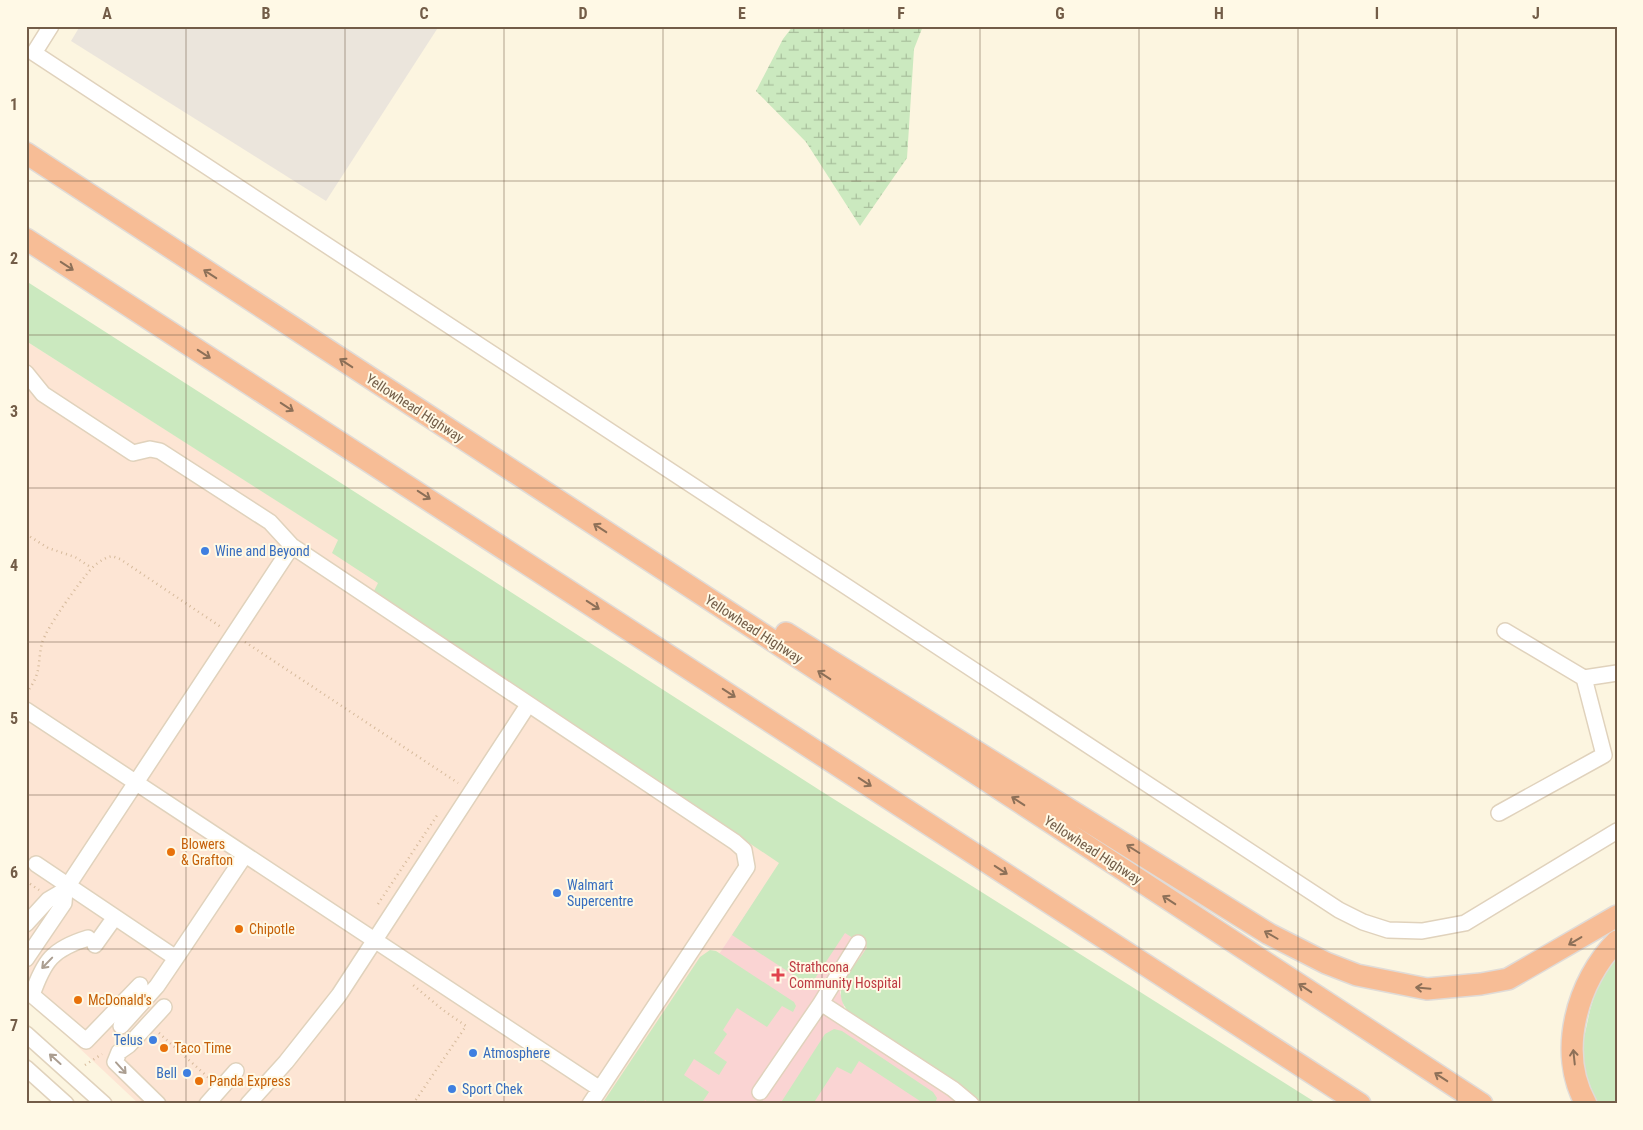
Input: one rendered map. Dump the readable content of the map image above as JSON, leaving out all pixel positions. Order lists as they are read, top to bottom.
{
  "streets": {
    "highway": ["Yellowhead Highway"]
  },
  "places": {
    "other": [
      "Wine and Beyond",
      "Blowers & Grafton",
      "Walmart Supercentre",
      "Chipotle",
      "McDonald's",
      "Telus",
      "Taco Time",
      "Atmosphere",
      "Bell",
      "Panda Express",
      "Sport Chek"
    ],
    "health": ["Strathcona Community Hospital"]
  },
  "grid": {
    "columns": [
      "A",
      "B",
      "C",
      "D",
      "E",
      "F",
      "G",
      "H",
      "I",
      "J"
    ],
    "rows": [
      "1",
      "2",
      "3",
      "4",
      "5",
      "6",
      "7"
    ]
  }
}
